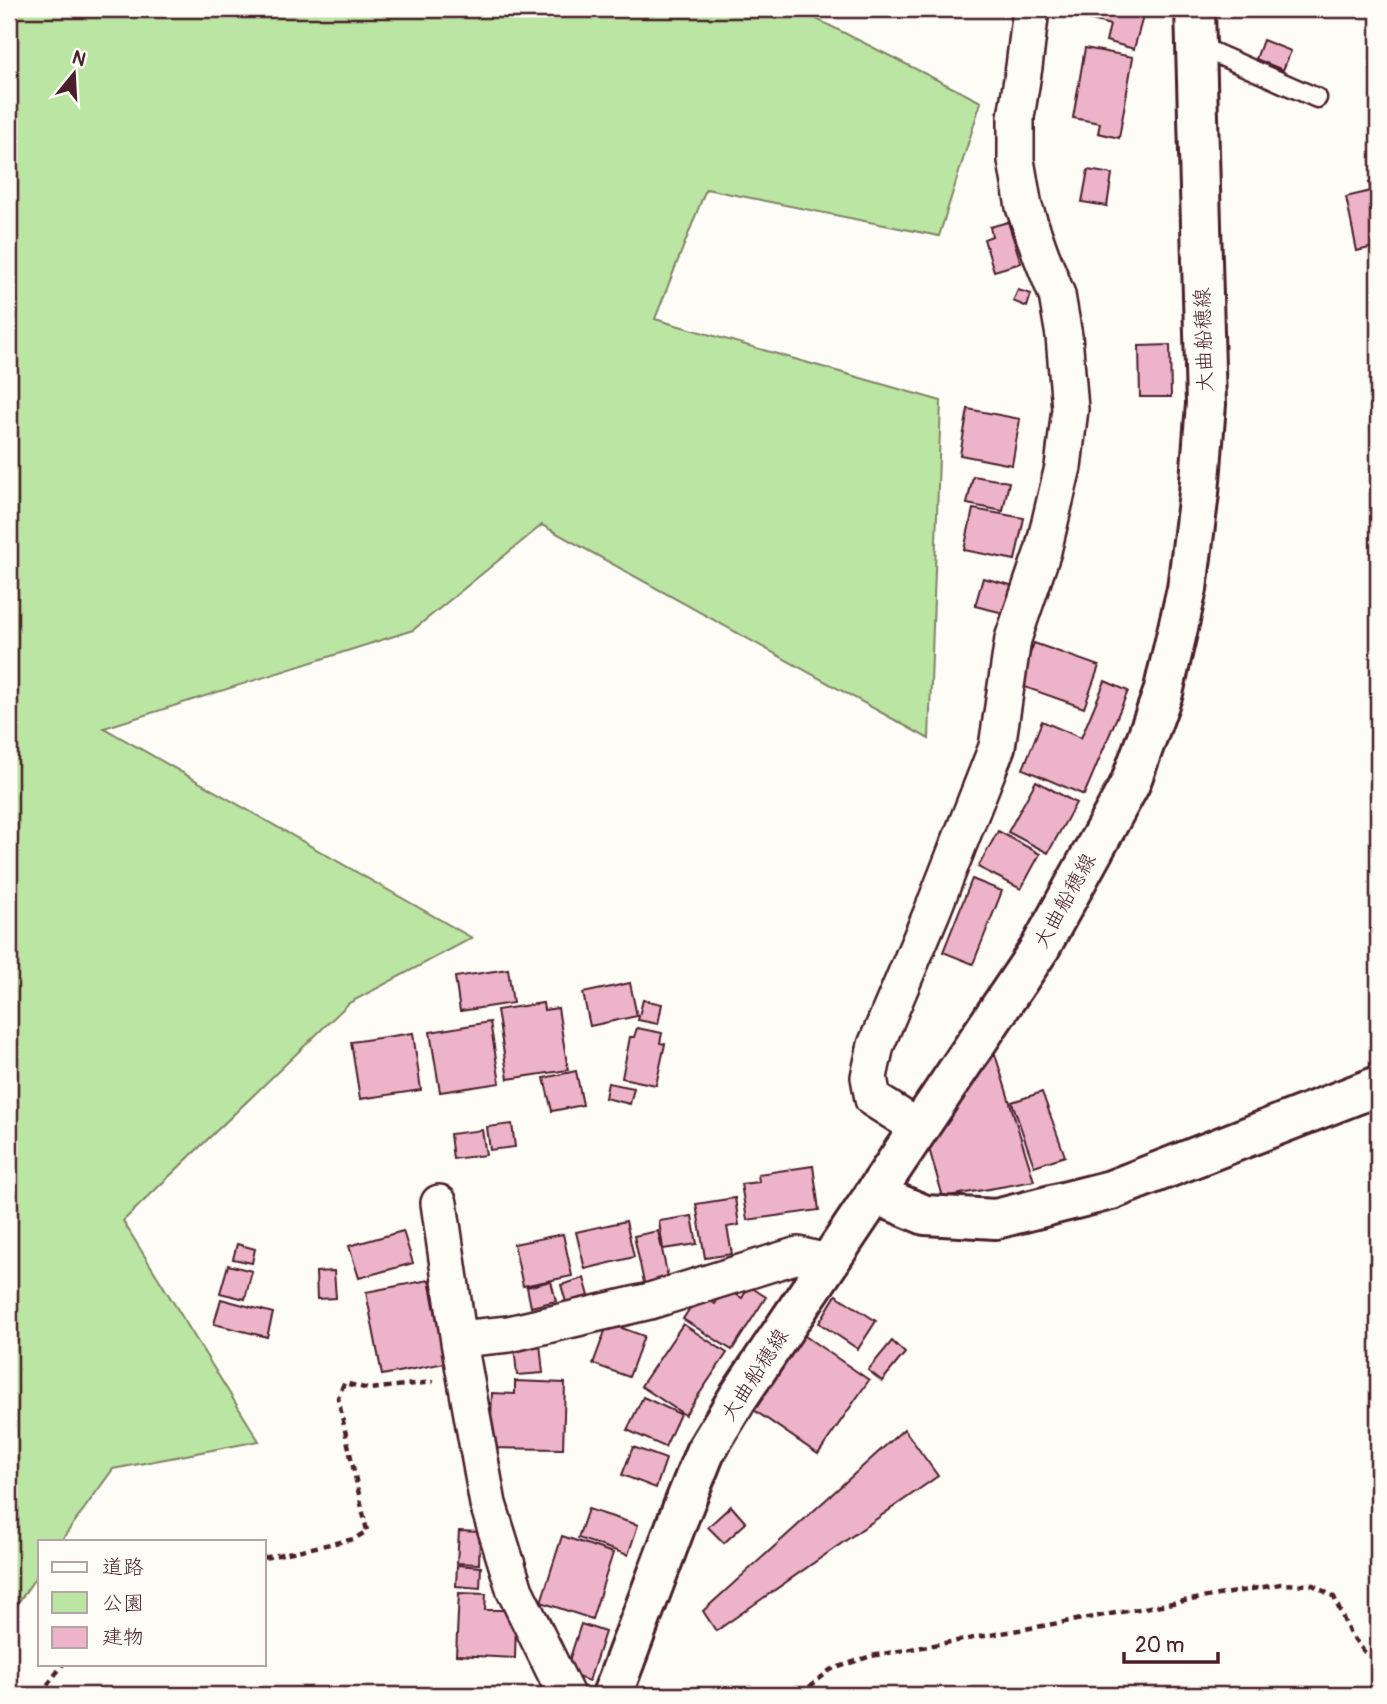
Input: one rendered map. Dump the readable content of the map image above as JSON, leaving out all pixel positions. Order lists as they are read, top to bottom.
{
  "streets": {
    "main road": ["大曲船穂線"]
  },
  "legend": ["道路", "公園", "建物"],
  "scale_bar": "20 m",
  "north": "top"
}
